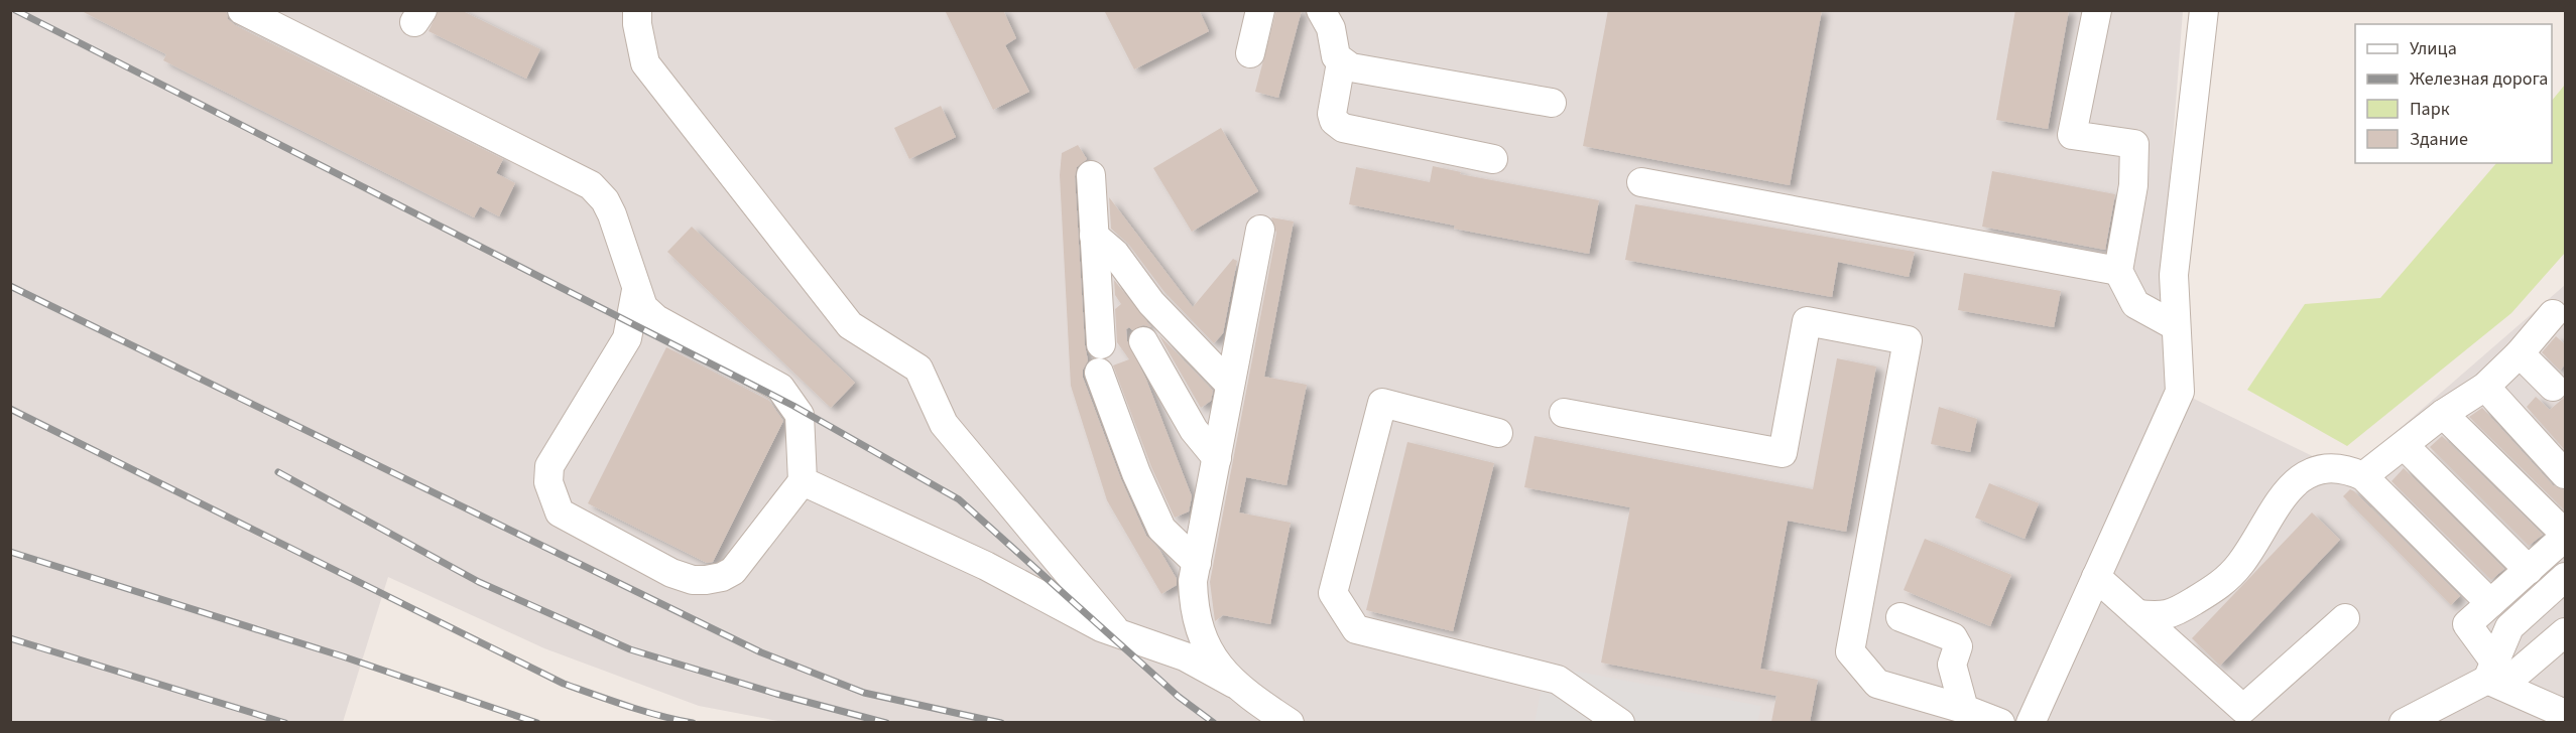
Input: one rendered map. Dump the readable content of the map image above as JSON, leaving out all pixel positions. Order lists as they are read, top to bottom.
{
  "legend": [
    "Улица",
    "Железная дорога",
    "Парк",
    "Здание"
  ]
}
